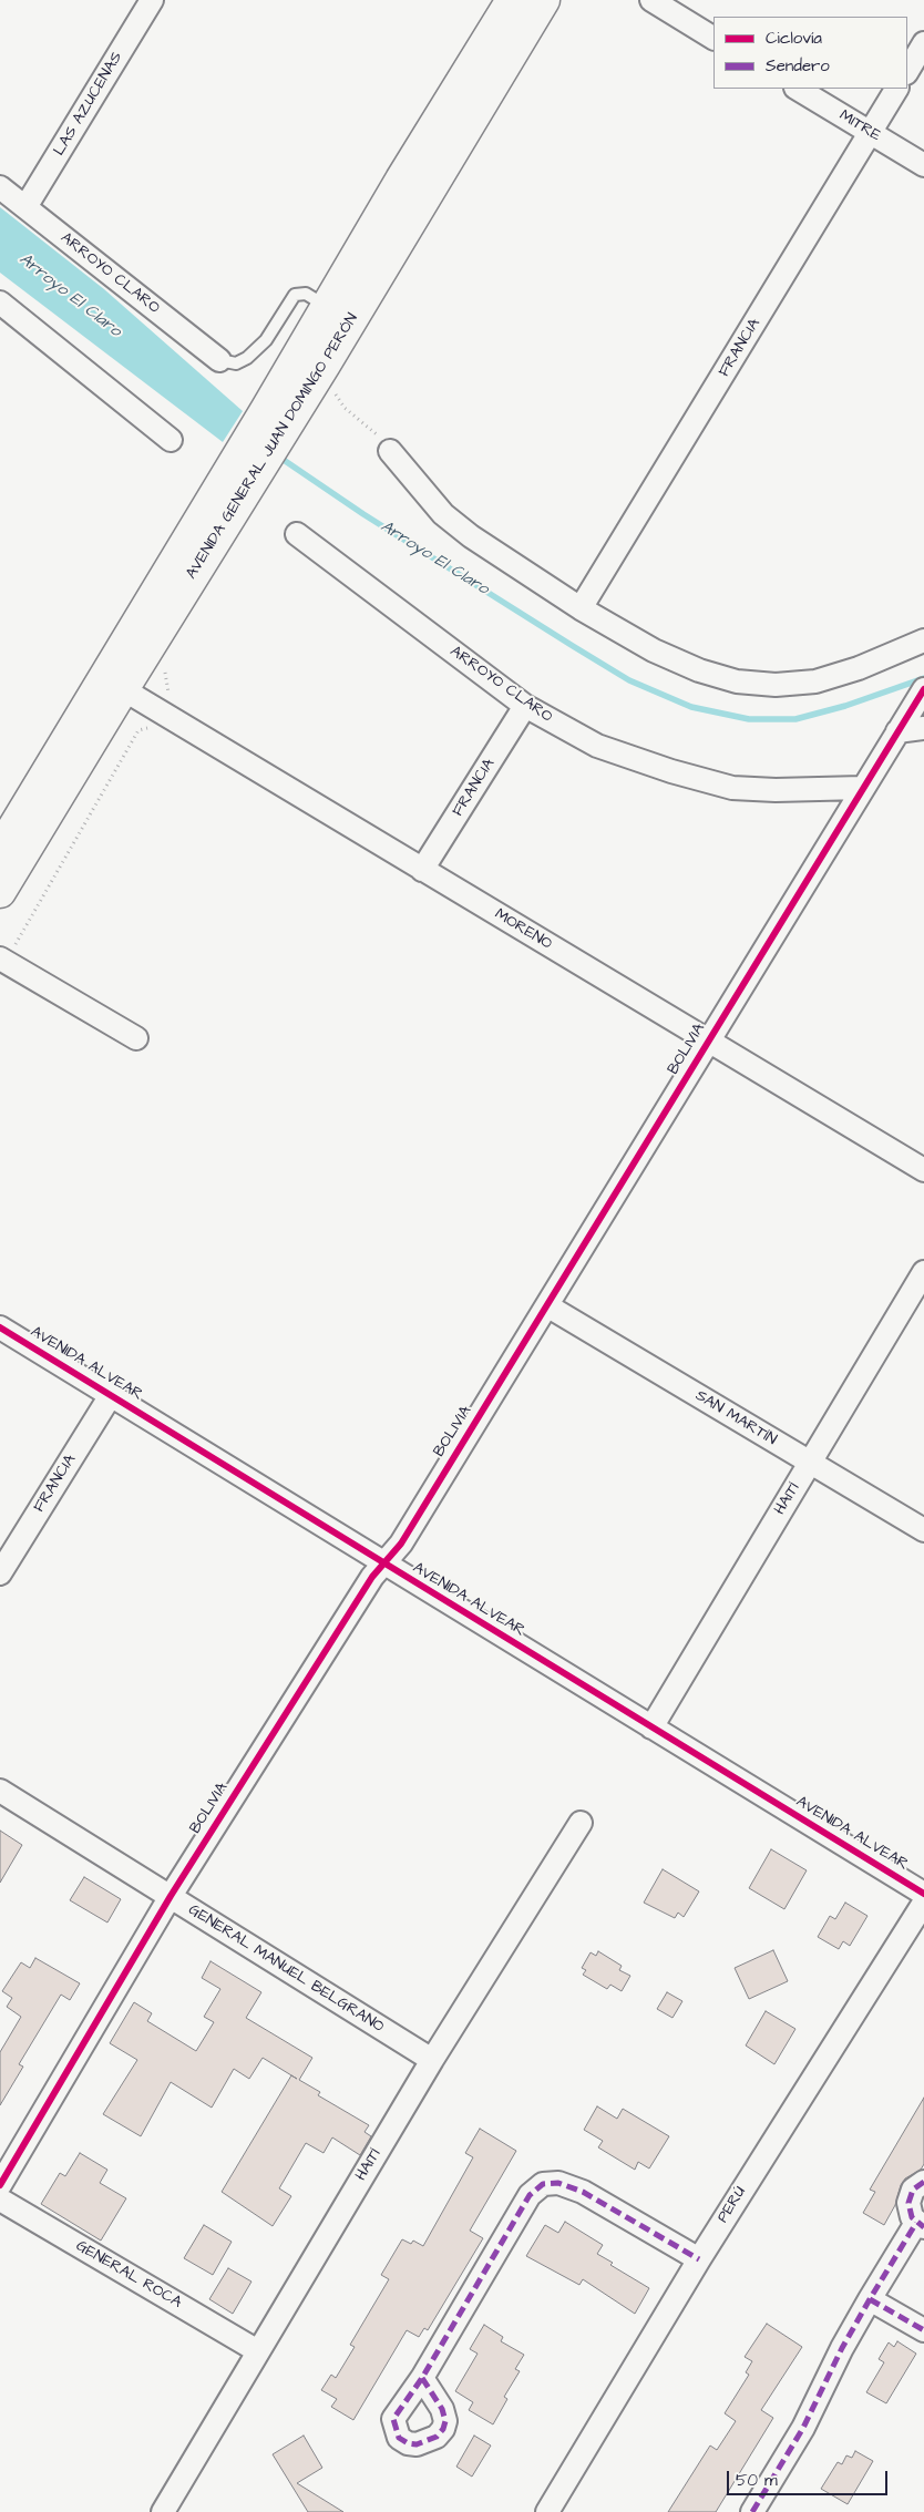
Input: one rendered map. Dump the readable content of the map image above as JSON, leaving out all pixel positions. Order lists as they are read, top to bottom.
{
  "streets": {
    "main road": ["AVENIDA GENERAL JUAN DOMINGO PERÓN"],
    "street": [
      "LAS AZUCENAS",
      "MITRE",
      "ARROYO CLARO",
      "FRANCIA",
      "MORENO",
      "BOLIVIA",
      "AVENIDA ALVEAR",
      "SAN MARTÍN",
      "HAITÍ",
      "GENERAL MANUEL BELGRANO",
      "PERÚ",
      "GENERAL ROCA"
    ]
  },
  "crossings": [
    ["LAS AZUCENAS", "ARROYO CLARO"],
    ["MITRE", "FRANCIA"],
    ["ARROYO CLARO", "FRANCIA"],
    ["ARROYO CLARO", "BOLIVIA"],
    ["FRANCIA", "MORENO"],
    ["FRANCIA", "AVENIDA ALVEAR"],
    ["AVENIDA GENERAL JUAN DOMINGO PERÓN", "MORENO"],
    ["MORENO", "BOLIVIA"],
    ["BOLIVIA", "AVENIDA ALVEAR"],
    ["BOLIVIA", "SAN MARTÍN"],
    ["BOLIVIA", "GENERAL MANUEL BELGRANO"],
    ["AVENIDA ALVEAR", "HAITÍ"],
    ["SAN MARTÍN", "HAITÍ"],
    ["HAITÍ", "GENERAL MANUEL BELGRANO"],
    ["HAITÍ", "GENERAL ROCA"]
  ],
  "water": ["Arroyo El Claro"],
  "legend": ["Ciclovía", "Sendero"],
  "scale_bar": "50 m"
}
